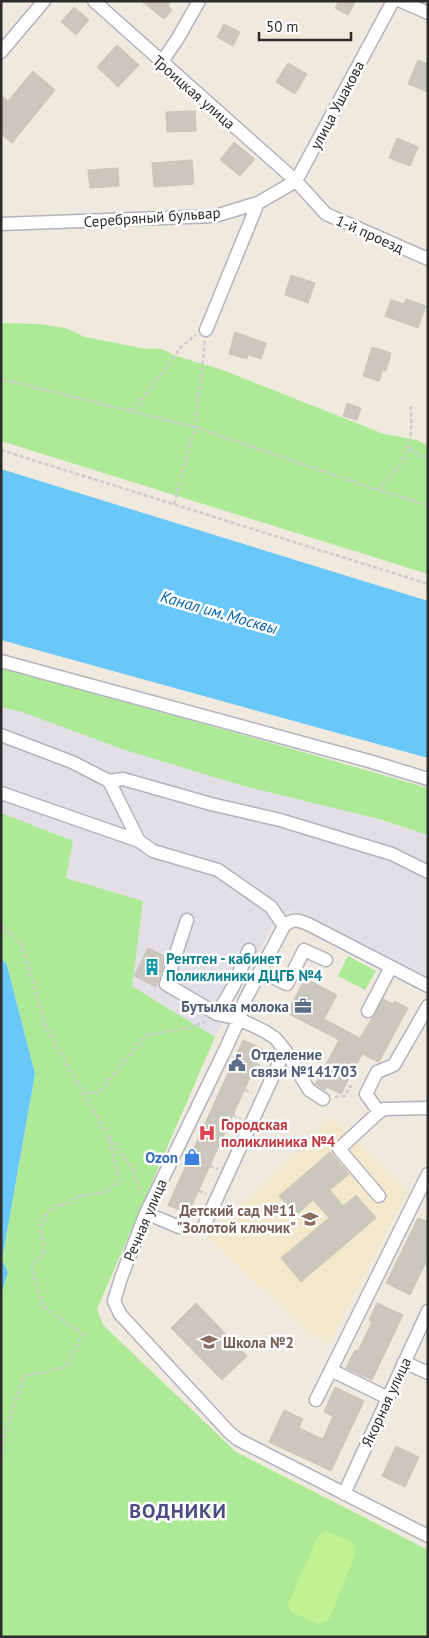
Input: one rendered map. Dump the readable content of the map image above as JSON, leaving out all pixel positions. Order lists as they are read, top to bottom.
{
  "streets": {
    "street": [
      "Троицкая улица",
      "улица Ушакова",
      "Серебряный бульвар",
      "1-й проезд",
      "Речная улица",
      "Якорная улица"
    ]
  },
  "crossings": [
    ["Троицкая улица", "улица Ушакова"],
    ["Троицкая улица", "Серебряный бульвар"],
    ["Троицкая улица", "1-й проезд"],
    ["улица Ушакова", "Серебряный бульвар"],
    ["улица Ушакова", "1-й проезд"],
    ["Серебряный бульвар", "1-й проезд"],
    ["Речная улица", "Якорная улица"]
  ],
  "districts": ["ВОДНИКИ"],
  "water": ["Канал им. Москвы"],
  "places": {
    "building": ["Рентген - кабинет Поликлиники ДЦГБ №4"],
    "office": ["Бутылка молока"],
    "public building": ["Отделение связи №141703"],
    "hospital": ["Городская поликлиника №4"],
    "shop": ["Ozon"],
    "school or university": ["Детский сад №11 \"Золотой ключик\"", "Школа №2"]
  },
  "scale_bar": "50 m"
}
